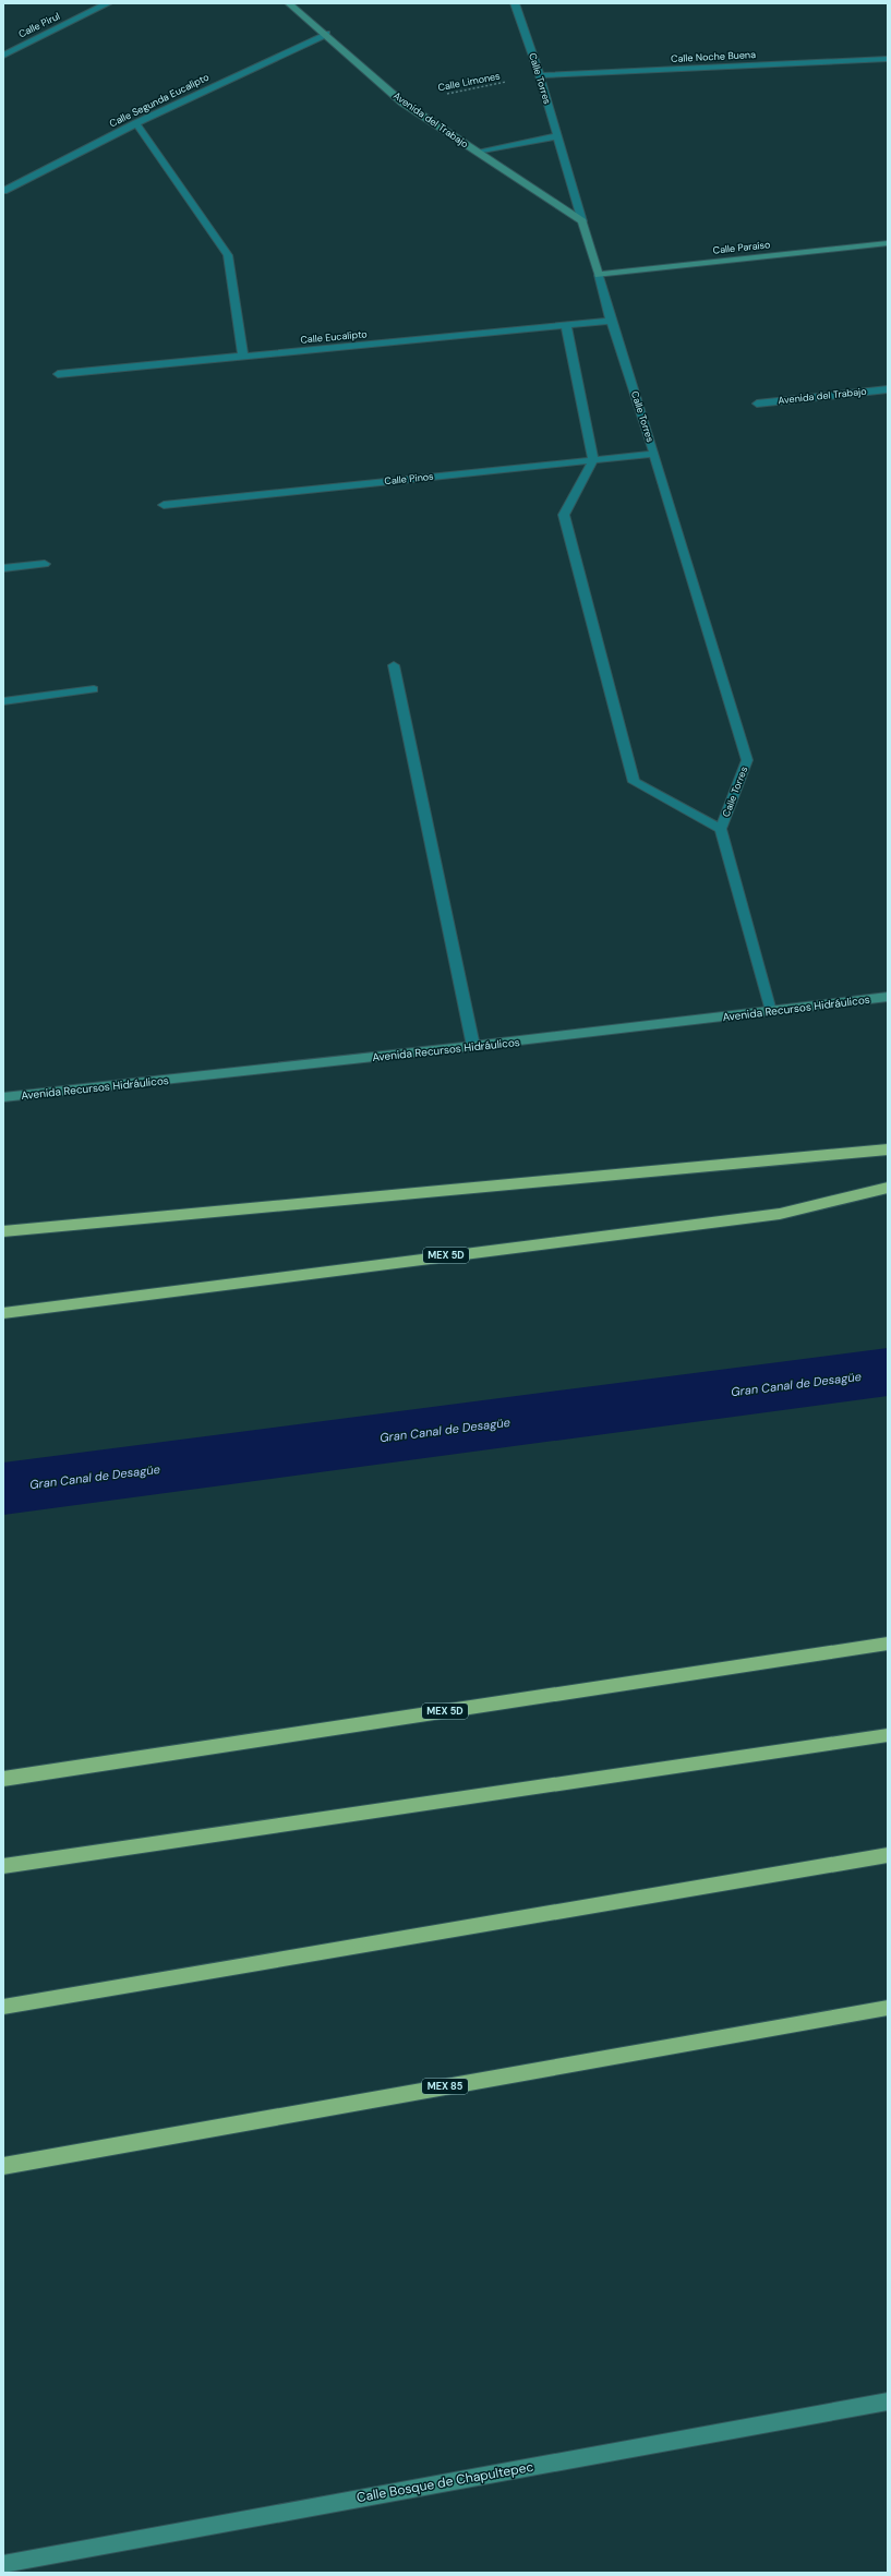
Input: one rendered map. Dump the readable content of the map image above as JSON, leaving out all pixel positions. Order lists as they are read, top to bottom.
{
  "streets": {
    "highway": ["MEX 5D", "MEX 85"],
    "main road": [
      "Calle Torres",
      "Avenida del Trabajo",
      "Calle Paraíso",
      "Avenida Recursos Hidráulicos",
      "Calle Bosque de Chapultepec"
    ],
    "street": [
      "Calle Pirul",
      "Calle Noche Buena",
      "Calle Segunda Eucalipto",
      "Calle Eucalipto",
      "Calle Pinos"
    ],
    "path": ["Calle Limones"]
  },
  "crossings": [
    ["Calle Noche Buena", "Calle Torres"],
    ["Calle Noche Buena", "Calle Limones"],
    ["Calle Torres", "Calle Limones"],
    ["Calle Torres", "Avenida del Trabajo"],
    ["Calle Torres", "Calle Paraíso"],
    ["Calle Torres", "Calle Eucalipto"],
    ["Calle Torres", "Calle Pinos"],
    ["Calle Torres", "Avenida Recursos Hidráulicos"],
    ["Calle Limones", "Avenida del Trabajo"],
    ["Calle Segunda Eucalipto", "Avenida del Trabajo"]
  ],
  "water": ["Gran Canal de Desagüe"]
}
